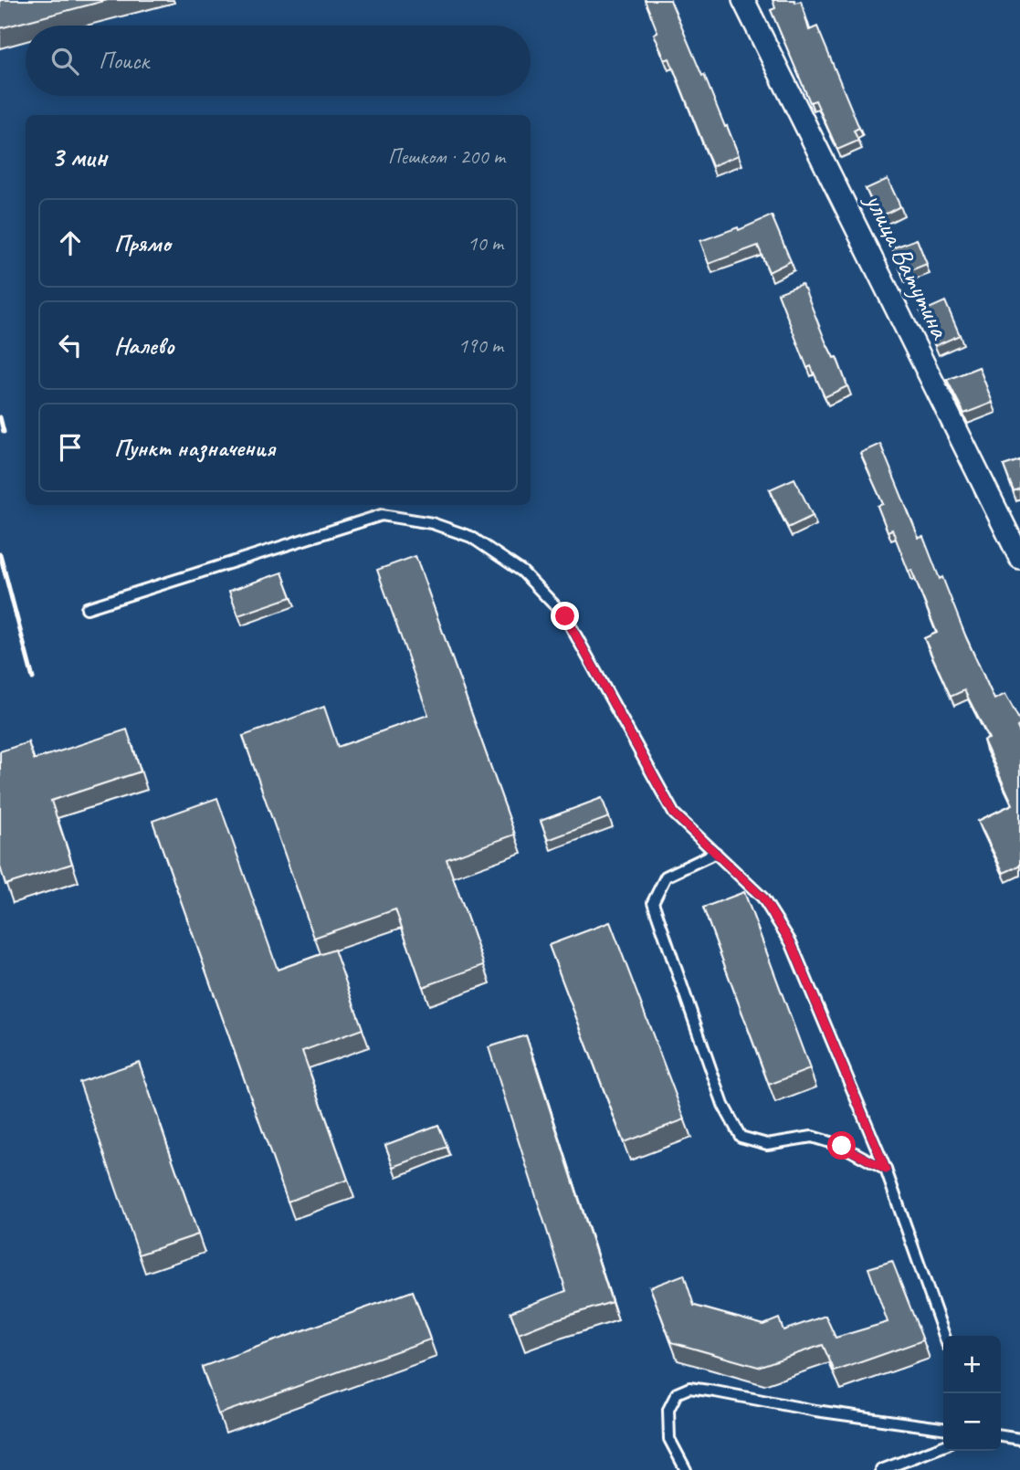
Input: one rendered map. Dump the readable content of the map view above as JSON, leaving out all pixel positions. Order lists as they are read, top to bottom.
{
  "streets": {
    "street": ["улица Ватутина"]
  },
  "page": {
    "search": "Поиск",
    "heading": ["3 мин", "Пешком · 200 m"],
    "list": [
      ["Прямо", "10 m"],
      ["Налево", "190 m"],
      "Пункт назначения"
    ],
    "map_buttons": ["+", "−"]
  }
}
